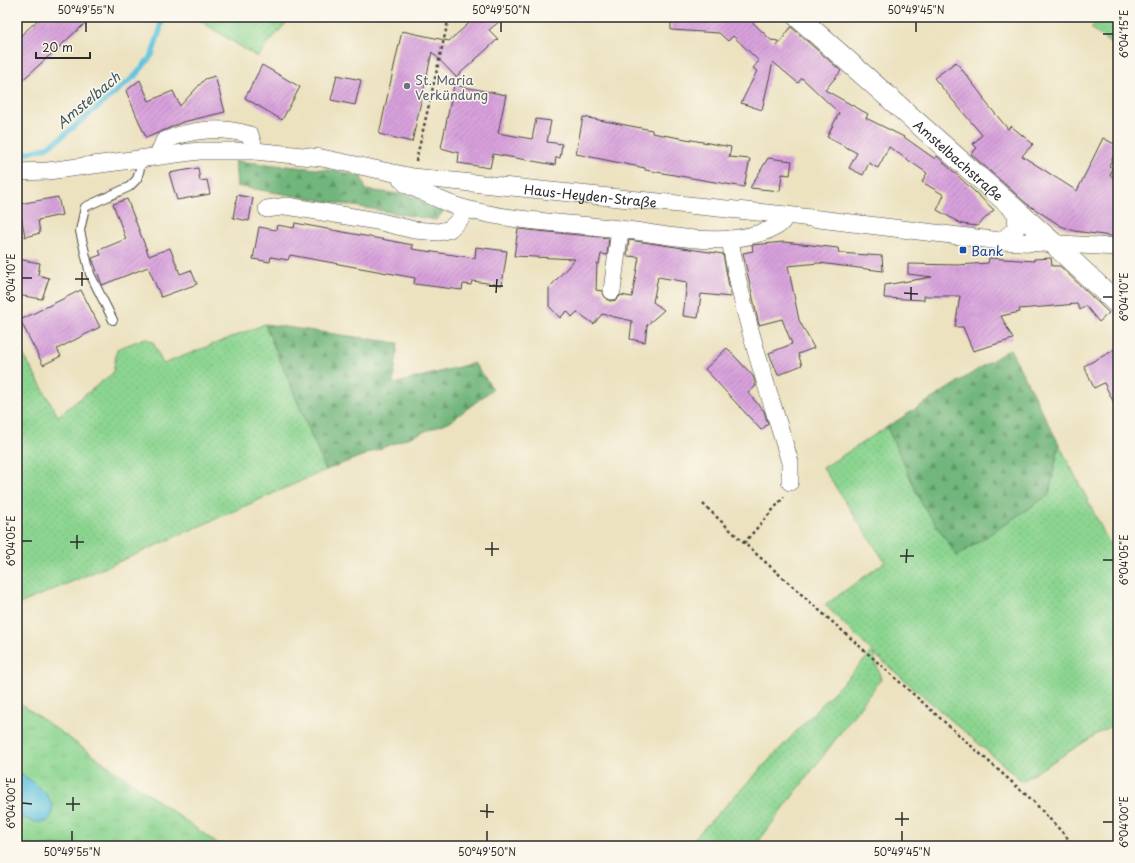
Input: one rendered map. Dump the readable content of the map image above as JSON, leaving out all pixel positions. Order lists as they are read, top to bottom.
{
  "streets": {
    "street": ["Amstelbachstraße", "Haus-Heyden-Straße"]
  },
  "crossings": [
    ["Amstelbachstraße", "Haus-Heyden-Straße"]
  ],
  "water": ["Amstelbach"],
  "places": {
    "other": ["St. Maria Verkündung"],
    "transit": ["Bank"]
  },
  "scale_bar": "20 m",
  "coordinates": [
    "50°49'55\"N",
    "50°49'50\"N",
    "50°49'45\"N",
    "6°04'15\"E",
    "6°04'10\"E",
    "6°04'05\"E",
    "6°04'00\"E"
  ]
}
